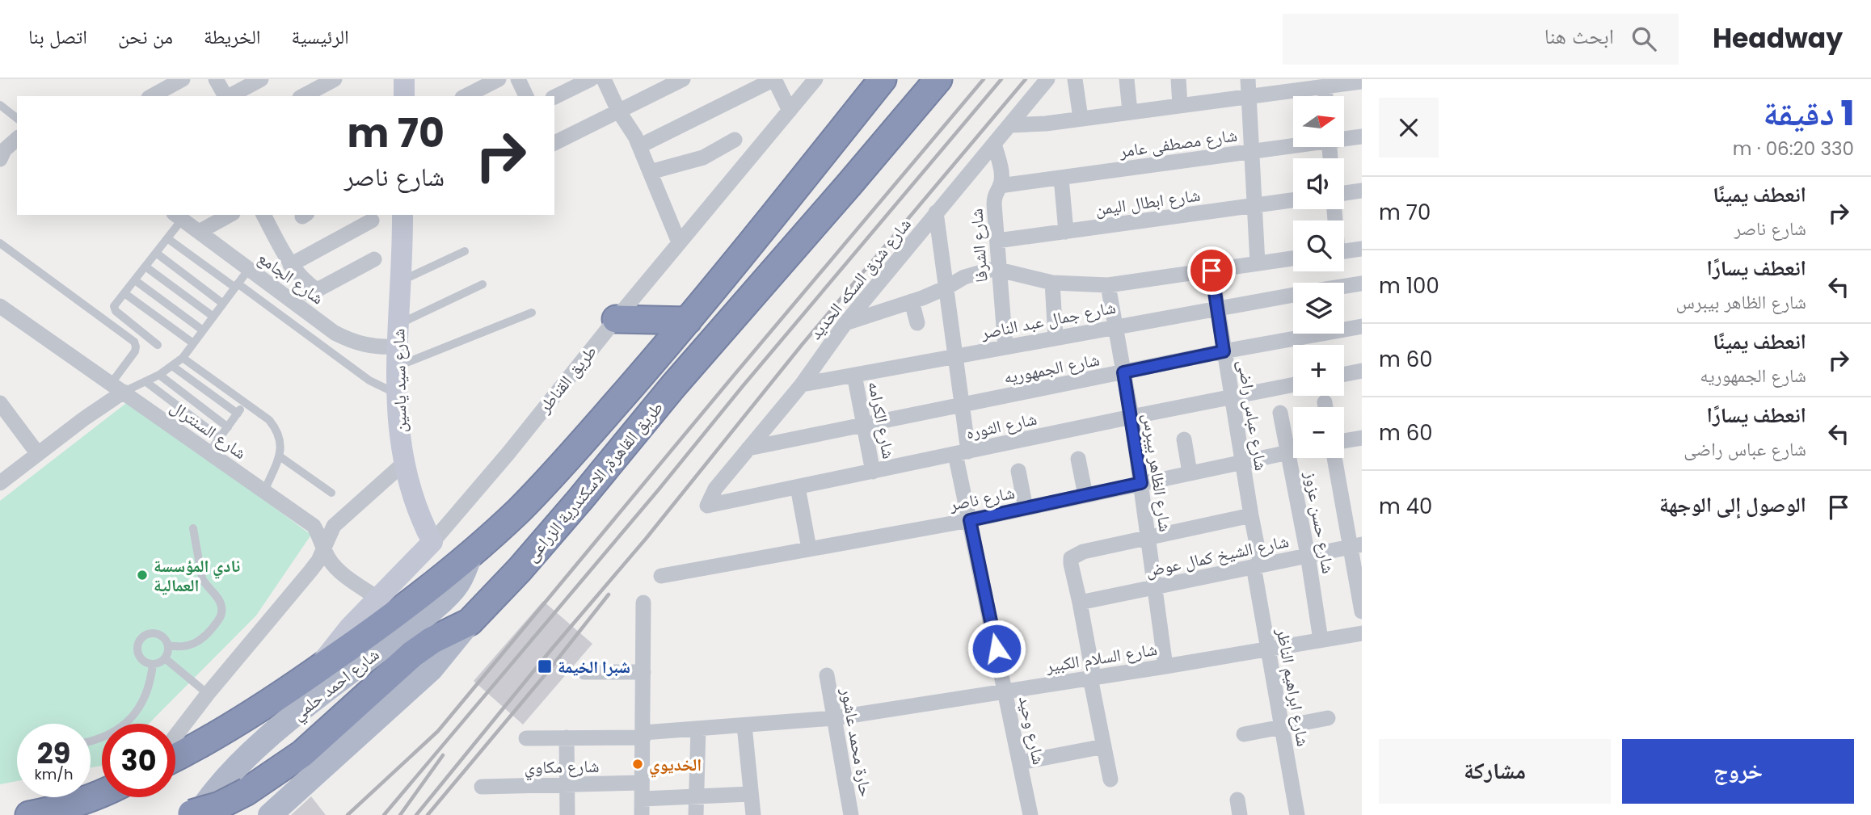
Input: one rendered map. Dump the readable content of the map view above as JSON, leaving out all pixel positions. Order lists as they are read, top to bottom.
{
  "streets": {
    "highway": ["طريق القاهرة, الاسكندرية الزراعى"],
    "main road": ["شارع احمد حلمي"],
    "street": [
      "شارع مصطفى عامر",
      "شارع ابطال اليمن",
      "شارع الشرفا",
      "شارع الجامع",
      "شارع شرق السكه الحديد",
      "شارع جمال عبد الناصر",
      "شارع الجمهوريه",
      "طريق القناطر",
      "شارع سيد ياسين",
      "شارع عباس راضى",
      "شارع الكرامه",
      "شارع الثوره",
      "شارع السنترال",
      "شارع الظاهر بيبرس",
      "شارع ناصر",
      "شارع حسن عزوز",
      "شارع الشيخ كمال عوض",
      "شارع السلام الكبير",
      "شارع ابراهيم الناظر",
      "شارع وحيد",
      "حارة محمد عاشور",
      "شارع مكاوي"
    ]
  },
  "crossings": [
    ["شارع مصطفى عامر", "شارع الشرفا"],
    ["شارع ابطال اليمن", "شارع الشرفا"],
    ["شارع الشرفا", "شارع شرق السكه الحديد"],
    ["شارع الشرفا", "شارع جمال عبد الناصر"],
    ["شارع الجامع", "شارع سيد ياسين"],
    ["شارع شرق السكه الحديد", "شارع جمال عبد الناصر"],
    ["شارع شرق السكه الحديد", "شارع الجمهوريه"],
    ["شارع شرق السكه الحديد", "شارع الثوره"],
    ["شارع شرق السكه الحديد", "شارع وحيد"],
    ["شارع جمال عبد الناصر", "شارع عباس راضى"],
    ["شارع جمال عبد الناصر", "شارع الكرامه"],
    ["شارع جمال عبد الناصر", "شارع الظاهر بيبرس"],
    ["شارع جمال عبد الناصر", "شارع وحيد"],
    ["شارع الجمهوريه", "شارع عباس راضى"],
    ["شارع الجمهوريه", "شارع الكرامه"],
    ["شارع الجمهوريه", "شارع الظاهر بيبرس"],
    ["شارع الجمهوريه", "شارع وحيد"],
    ["طريق القناطر", "شارع سيد ياسين"],
    ["طريق القناطر", "شارع السنترال"],
    ["طريق القناطر", "طريق القاهرة, الاسكندرية الزراعى"],
    ["شارع عباس راضى", "شارع الثوره"],
    ["شارع عباس راضى", "شارع ناصر"],
    ["شارع عباس راضى", "شارع الشيخ كمال عوض"],
    ["شارع عباس راضى", "شارع ابراهيم الناظر"],
    ["شارع الكرامه", "شارع الثوره"],
    ["شارع الثوره", "شارع الظاهر بيبرس"],
    ["شارع الثوره", "شارع وحيد"],
    ["شارع الظاهر بيبرس", "شارع ناصر"],
    ["شارع الظاهر بيبرس", "شارع الشيخ كمال عوض"],
    ["شارع الظاهر بيبرس", "شارع السلام الكبير"],
    ["طريق القاهرة, الاسكندرية الزراعى", "شارع احمد حلمي"],
    ["شارع ناصر", "شارع حسن عزوز"],
    ["شارع ناصر", "شارع وحيد"],
    ["شارع حسن عزوز", "شارع الشيخ كمال عوض"],
    ["شارع حسن عزوز", "شارع السلام الكبير"],
    ["شارع الشيخ كمال عوض", "شارع ابراهيم الناظر"],
    ["شارع السلام الكبير", "شارع ابراهيم الناظر"],
    ["شارع السلام الكبير", "شارع وحيد"],
    ["شارع السلام الكبير", "حارة محمد عاشور"]
  ],
  "places": {
    "other": ["نادي المؤسسة العمالية", "الخديوي"],
    "transit": ["شبرا الخيمة"]
  },
  "north": "right",
  "page": {
    "header": "Headway",
    "search": "ابحث هنا",
    "nav": [
      "الرئيسية",
      "الخريطة",
      "من نحن",
      "اتصل بنا"
    ],
    "heading": ["1 دقيقة", "330 m · 06:20"],
    "map_buttons": ["+", "−"],
    "turn": ["70 m", "شارع ناصر"],
    "list": [
      {
        "name": "انعطف يمينًا",
        "note": "شارع ناصر",
        "value": "70 m"
      },
      {
        "name": "انعطف يسارًا",
        "note": "شارع الظاهر بيبرس",
        "value": "100 m"
      },
      {
        "name": "انعطف يمينًا",
        "note": "شارع الجمهوريه",
        "value": "60 m"
      },
      {
        "name": "انعطف يسارًا",
        "note": "شارع عباس راضى",
        "value": "60 m"
      },
      {
        "name": "الوصول إلى الوجهة",
        "value": "40 m"
      }
    ],
    "speed": "29 km/h",
    "limit": "30",
    "buttons": ["خروج", "مشاركة"]
  }
}
